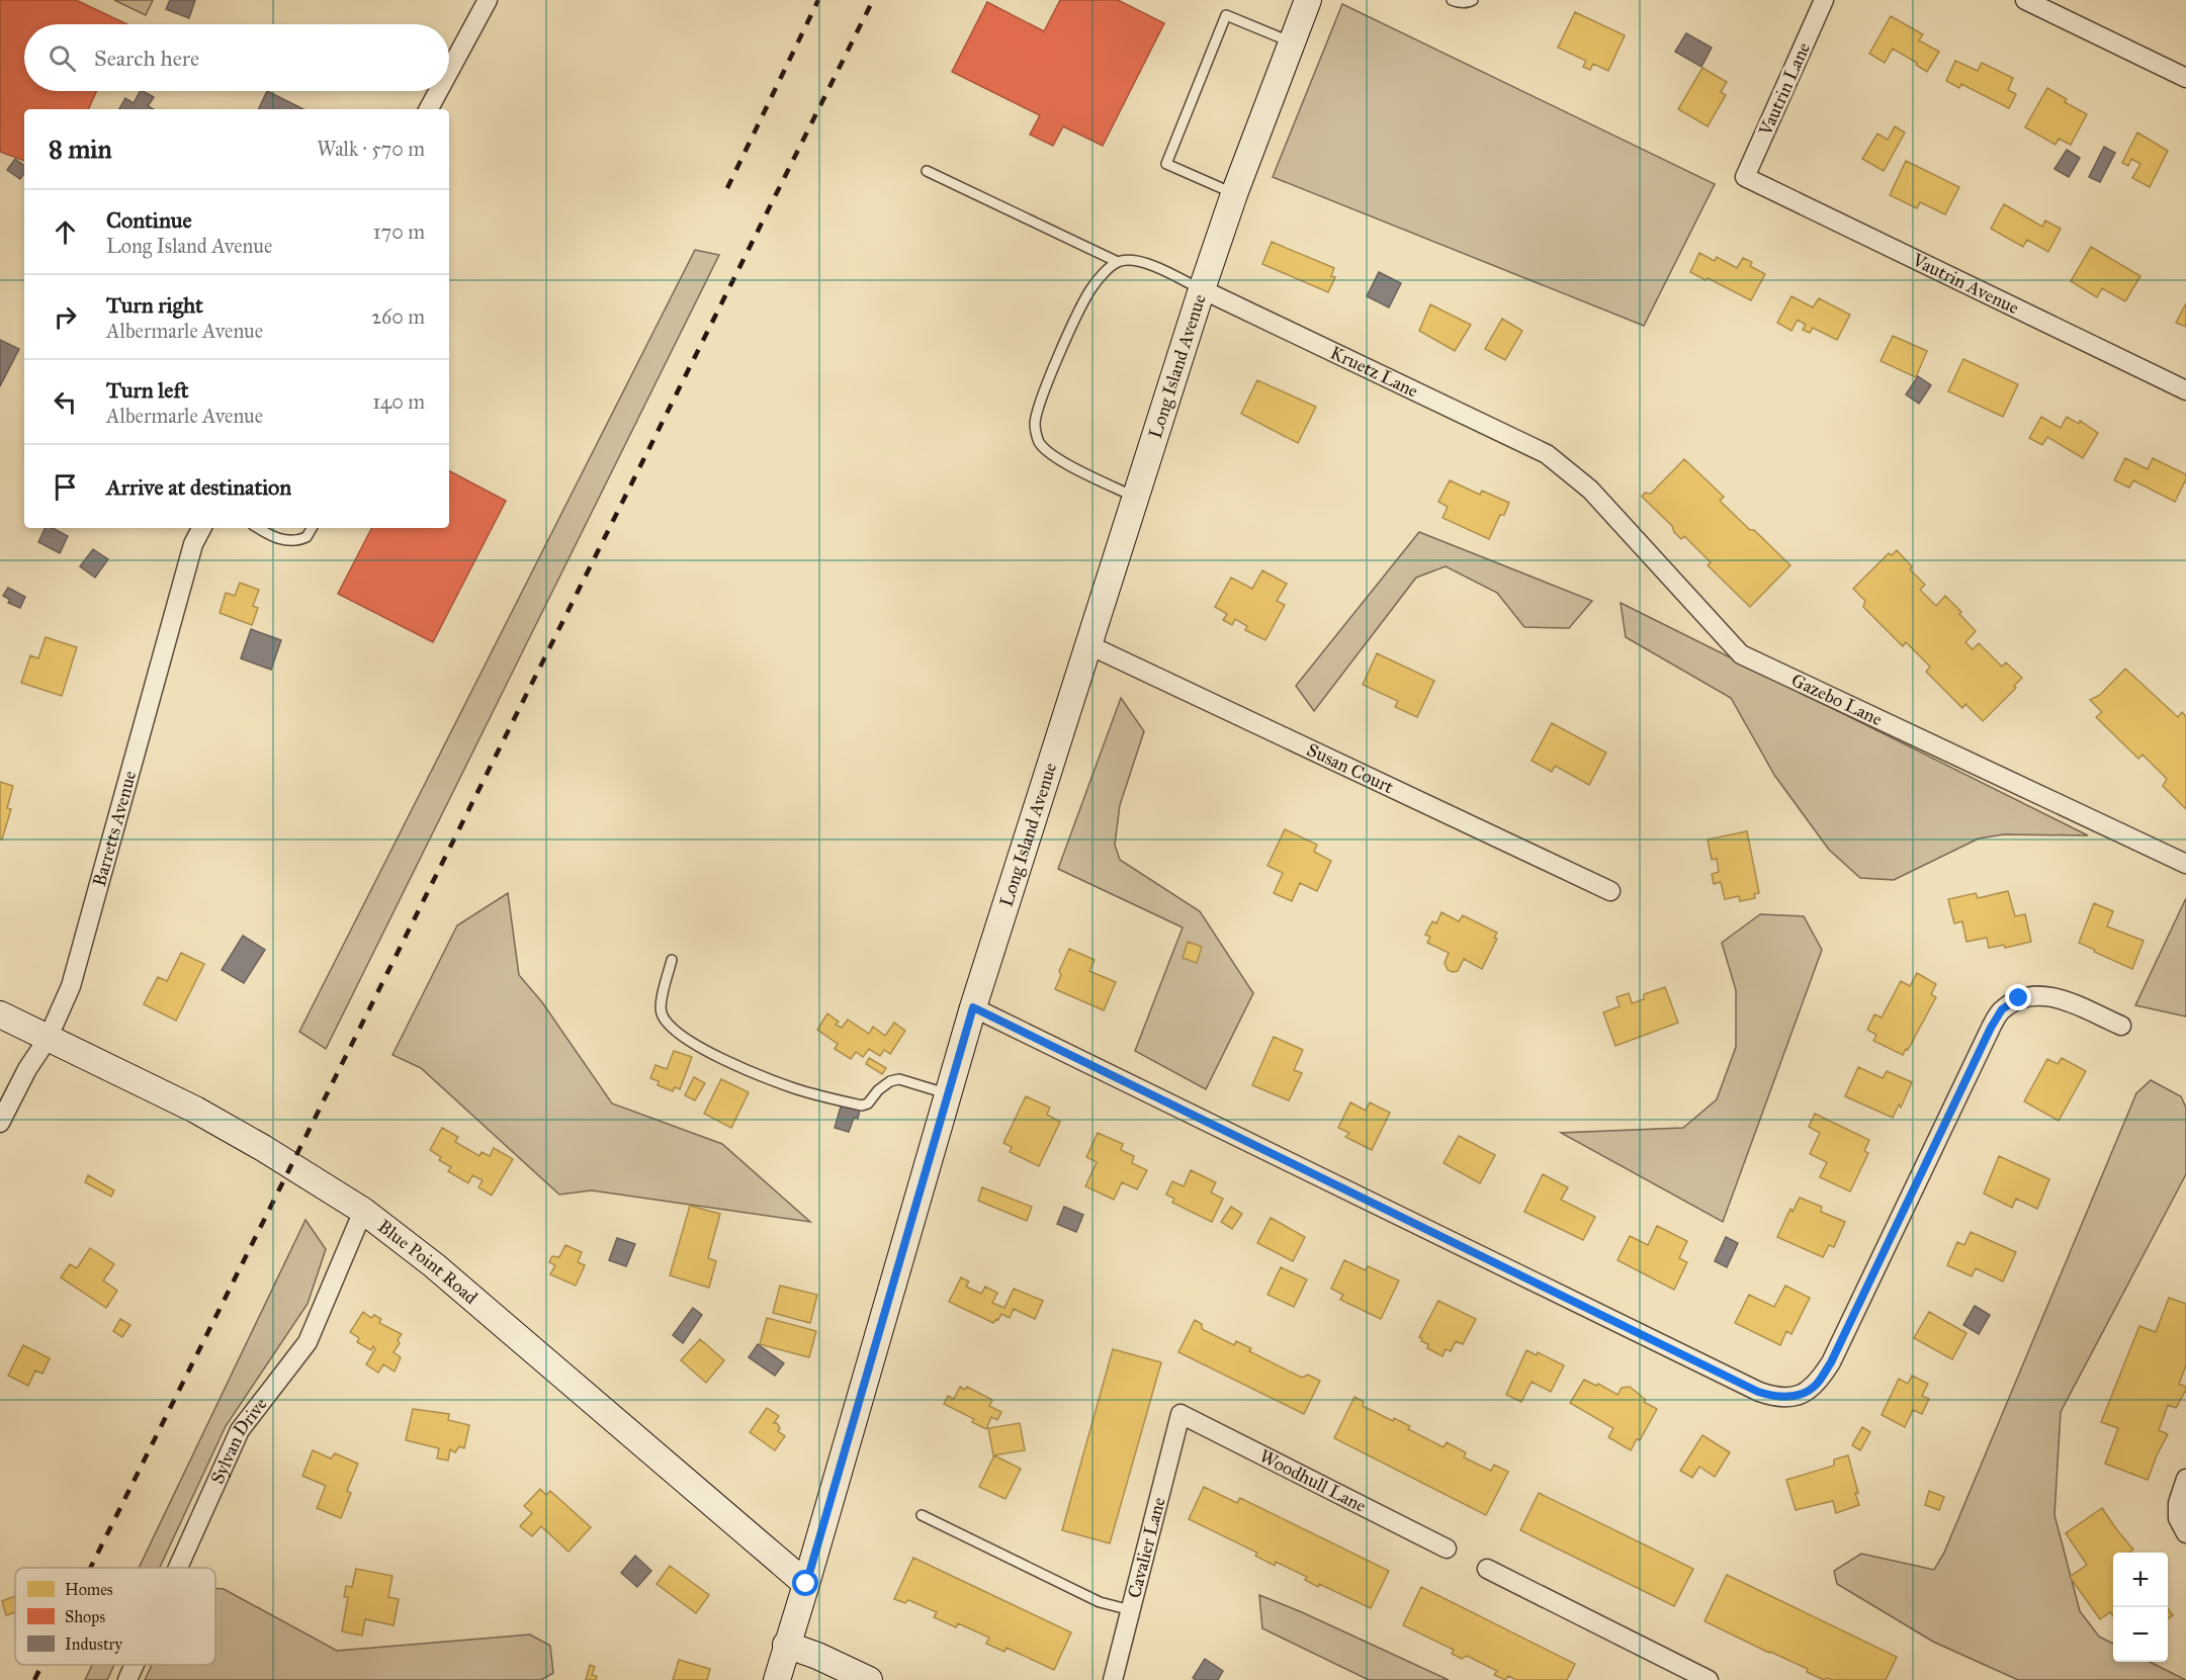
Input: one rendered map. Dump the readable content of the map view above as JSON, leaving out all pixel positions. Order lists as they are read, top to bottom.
{
  "streets": {
    "street": [
      "Vautrin Lane",
      "Vautrin Avenue",
      "Long Island Avenue",
      "Kruetz Lane",
      "Gazebo Lane",
      "Susan Court",
      "Barretts Avenue",
      "Blue Point Road",
      "Sylvan Drive",
      "Woodhull Lane",
      "Cavalier Lane"
    ]
  },
  "crossings": [
    ["Vautrin Lane", "Vautrin Avenue"],
    ["Long Island Avenue", "Kruetz Lane"],
    ["Long Island Avenue", "Susan Court"],
    ["Long Island Avenue", "Blue Point Road"],
    ["Kruetz Lane", "Gazebo Lane"],
    ["Barretts Avenue", "Blue Point Road"],
    ["Blue Point Road", "Sylvan Drive"],
    ["Woodhull Lane", "Cavalier Lane"]
  ],
  "legend": ["Homes", "Shops", "Industry"],
  "page": {
    "search": "Search here",
    "heading": ["8 min", "Walk · 570 m"],
    "list": [
      ["Continue", "Long Island Avenue", "170 m"],
      ["Turn right", "Albermarle Avenue", "260 m"],
      ["Turn left", "Albermarle Avenue", "140 m"],
      "Arrive at destination"
    ],
    "map_buttons": ["+", "−"]
  }
}
